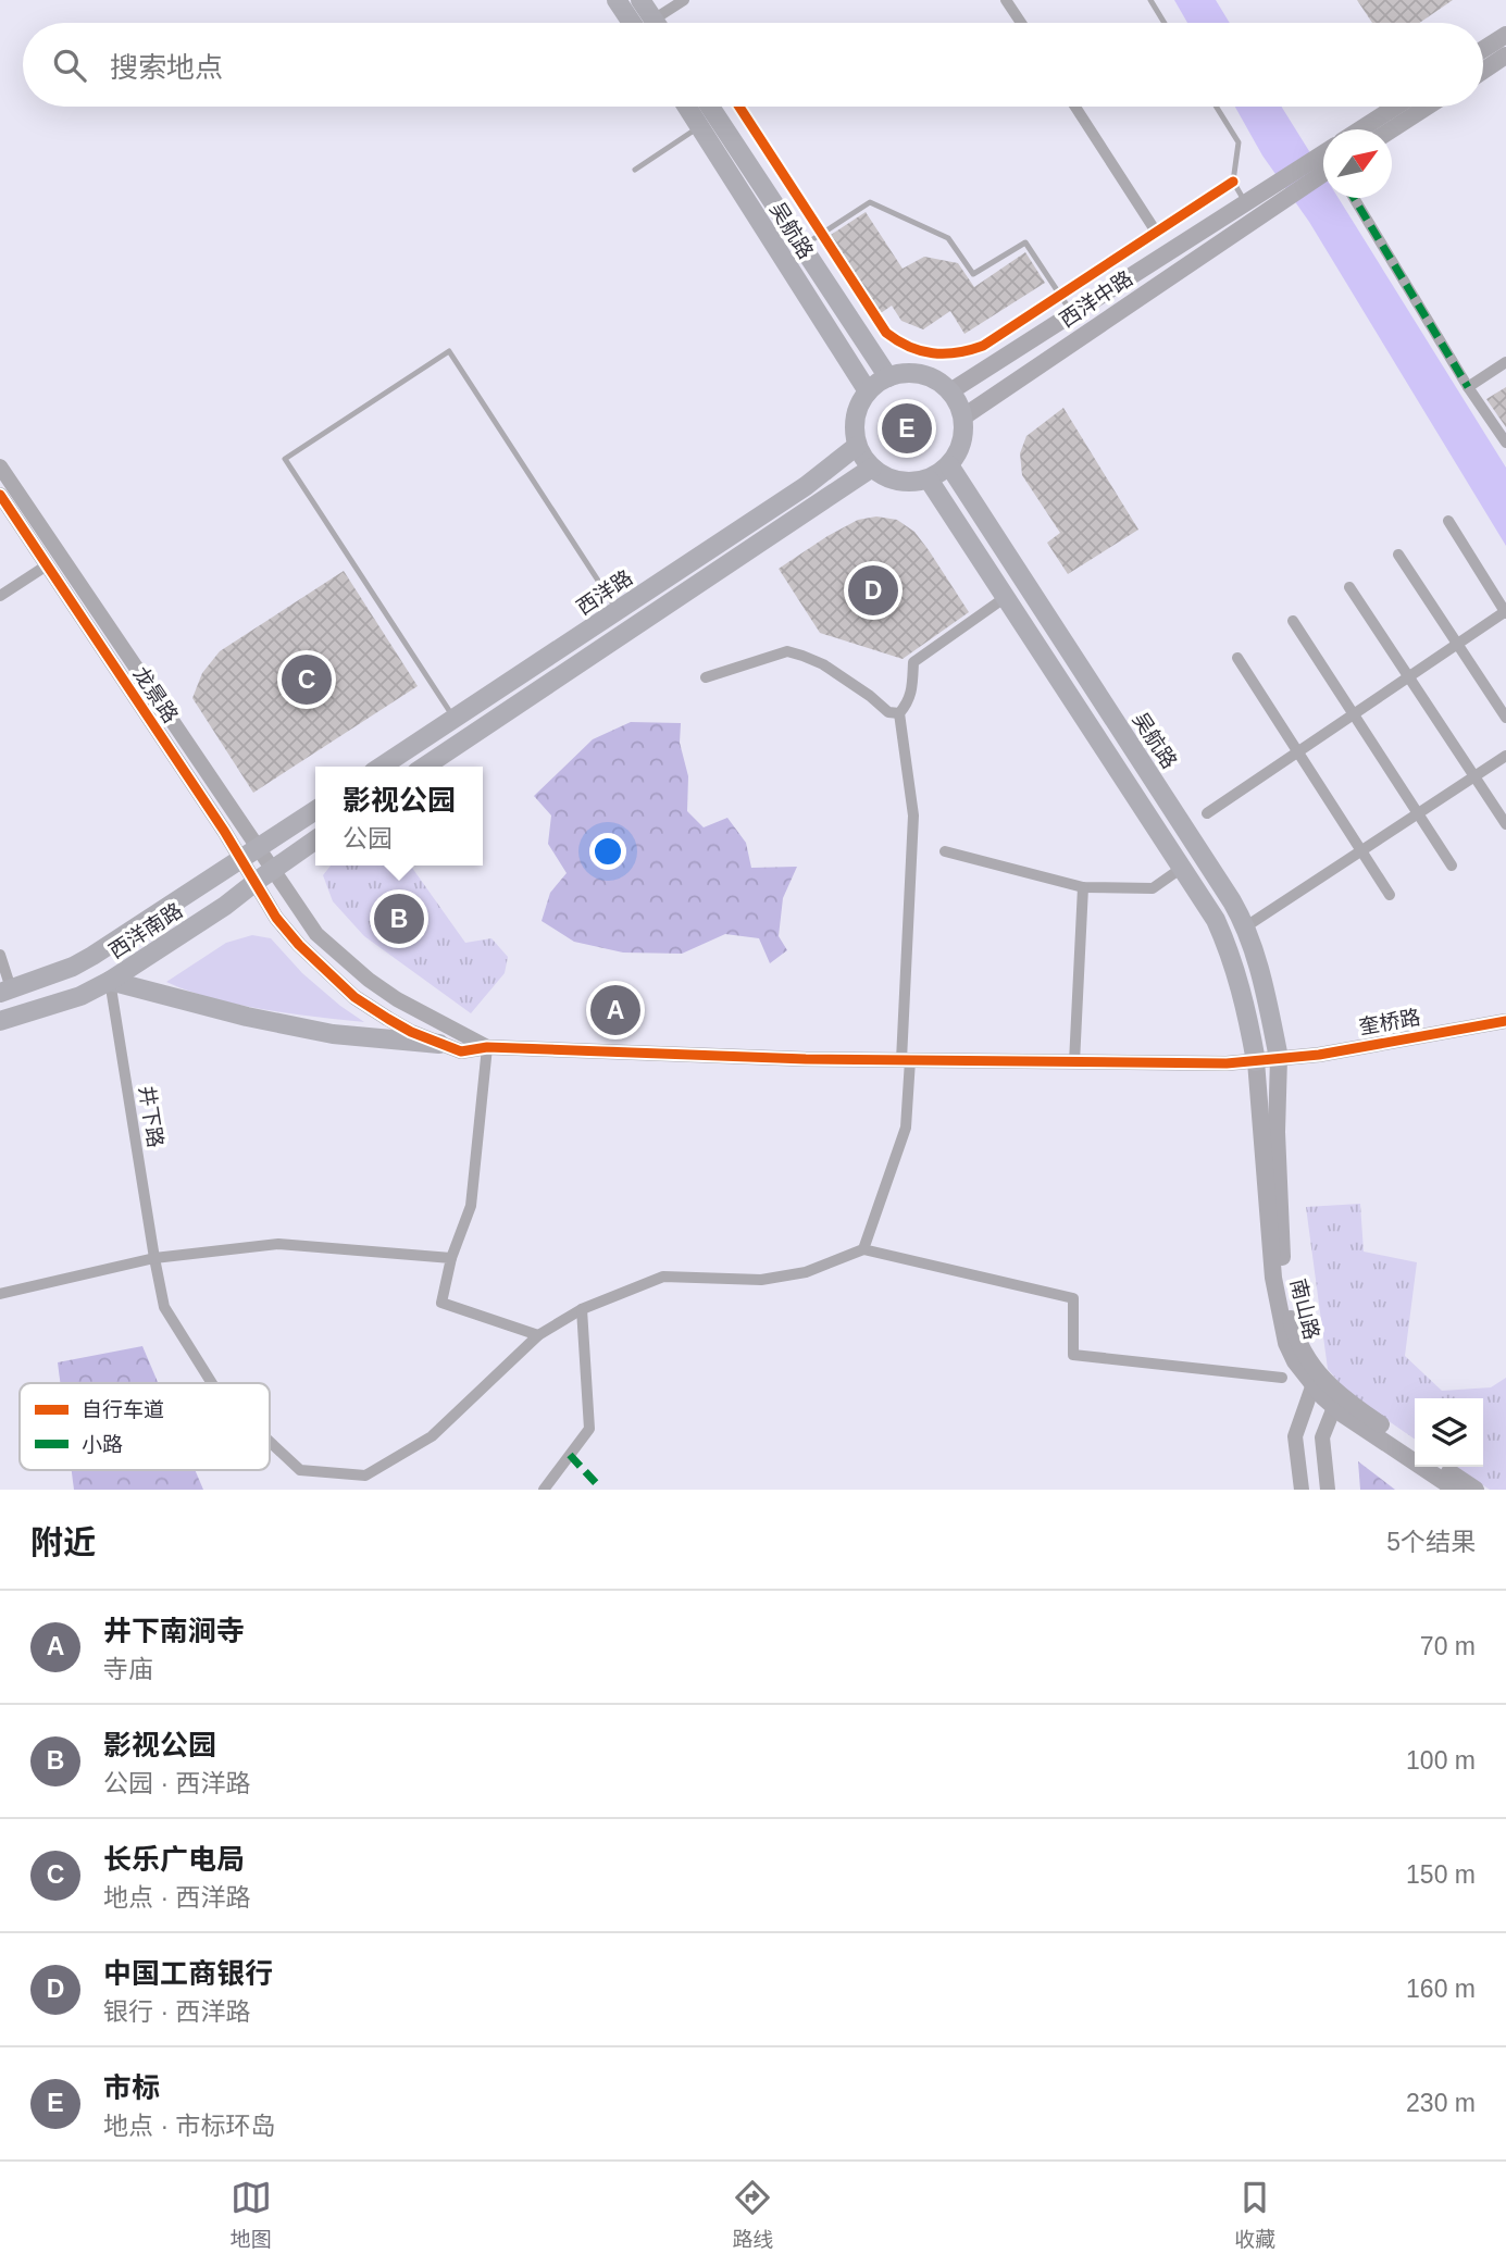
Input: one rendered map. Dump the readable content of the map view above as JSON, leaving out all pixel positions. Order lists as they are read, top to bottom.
{
  "streets": {
    "main road": [
      "吴航路",
      "西洋中路",
      "西洋路",
      "西洋南路",
      "南山路"
    ],
    "street": ["龙景路", "奎桥路", "井下路"]
  },
  "crossings": [
    ["吴航路", "西洋中路"],
    ["吴航路", "西洋路"],
    ["吴航路", "奎桥路"],
    ["吴航路", "南山路"],
    ["西洋中路", "西洋路"],
    ["龙景路", "西洋南路"],
    ["龙景路", "奎桥路"],
    ["西洋南路", "井下路"],
    ["奎桥路", "南山路"]
  ],
  "legend": ["自行车道", "小路"],
  "north": "top right",
  "page": {
    "search": "搜索地点",
    "pins": [
      "E",
      "D",
      "C",
      "B",
      "A"
    ],
    "popup": ["影视公园", "公园"],
    "heading": ["附近", "5个结果"],
    "list": [
      {
        "mark": "A",
        "name": "井下南涧寺",
        "note": "寺庙",
        "value": "70 m"
      },
      {
        "mark": "B",
        "name": "影视公园",
        "note": "公园 · 西洋路",
        "value": "100 m"
      },
      {
        "mark": "C",
        "name": "长乐广电局",
        "note": "地点 · 西洋路",
        "value": "150 m"
      },
      {
        "mark": "D",
        "name": "中国工商银行",
        "note": "银行 · 西洋路",
        "value": "160 m"
      },
      {
        "mark": "E",
        "name": "市标",
        "note": "地点 · 市标环岛",
        "value": "230 m"
      }
    ],
    "nav": ["地图", "路线", "收藏"]
  }
}
